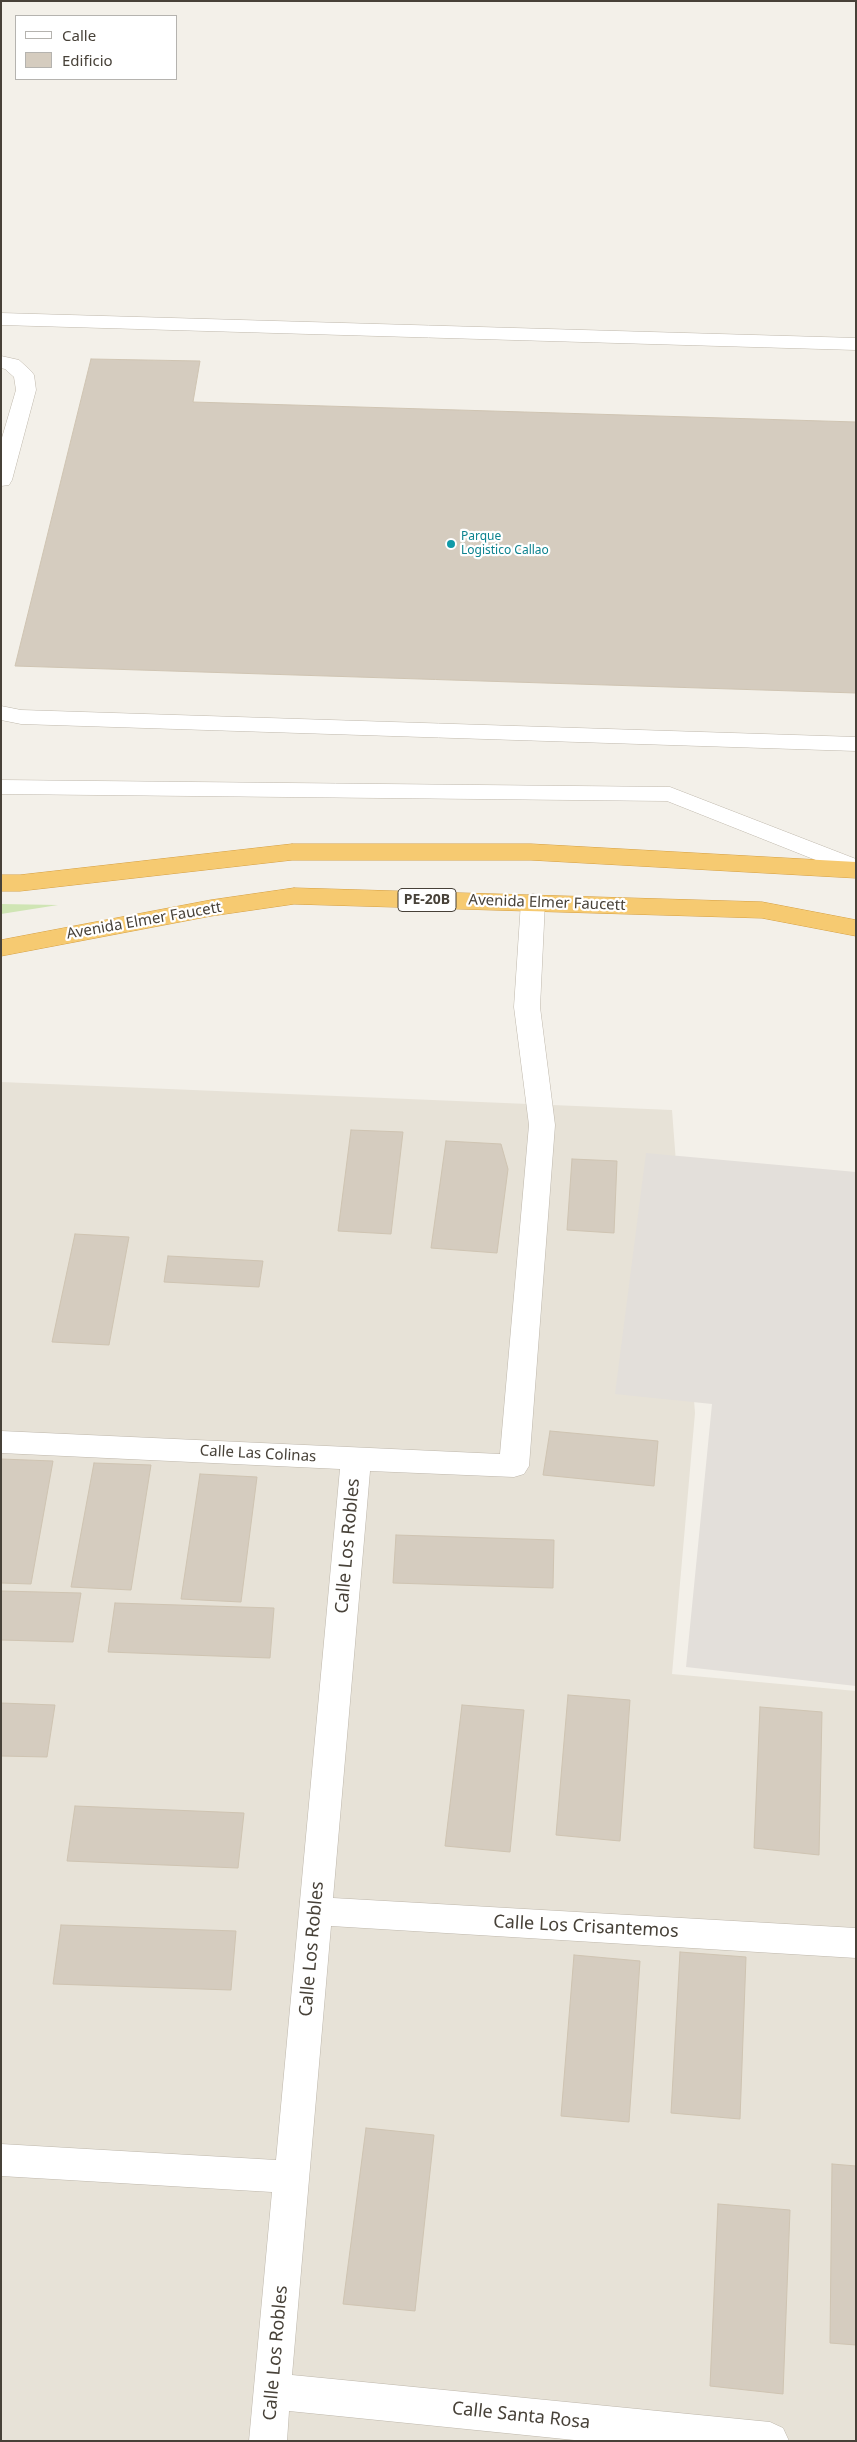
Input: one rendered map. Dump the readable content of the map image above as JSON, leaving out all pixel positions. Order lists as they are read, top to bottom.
{
  "streets": {
    "highway": ["PE-20B", "Avenida Elmer Faucett"],
    "street": [
      "Calle Las Colinas",
      "Calle Los Robles",
      "Calle Los Crisantemos",
      "Calle Santa Rosa"
    ]
  },
  "crossings": [
    ["Avenida Elmer Faucett", "Calle Las Colinas"],
    ["Calle Las Colinas", "Calle Los Robles"],
    ["Calle Los Robles", "Calle Los Crisantemos"],
    ["Calle Los Robles", "Calle Santa Rosa"]
  ],
  "places": ["Parque Logistico Callao"],
  "legend": ["Calle", "Edificio"]
}
